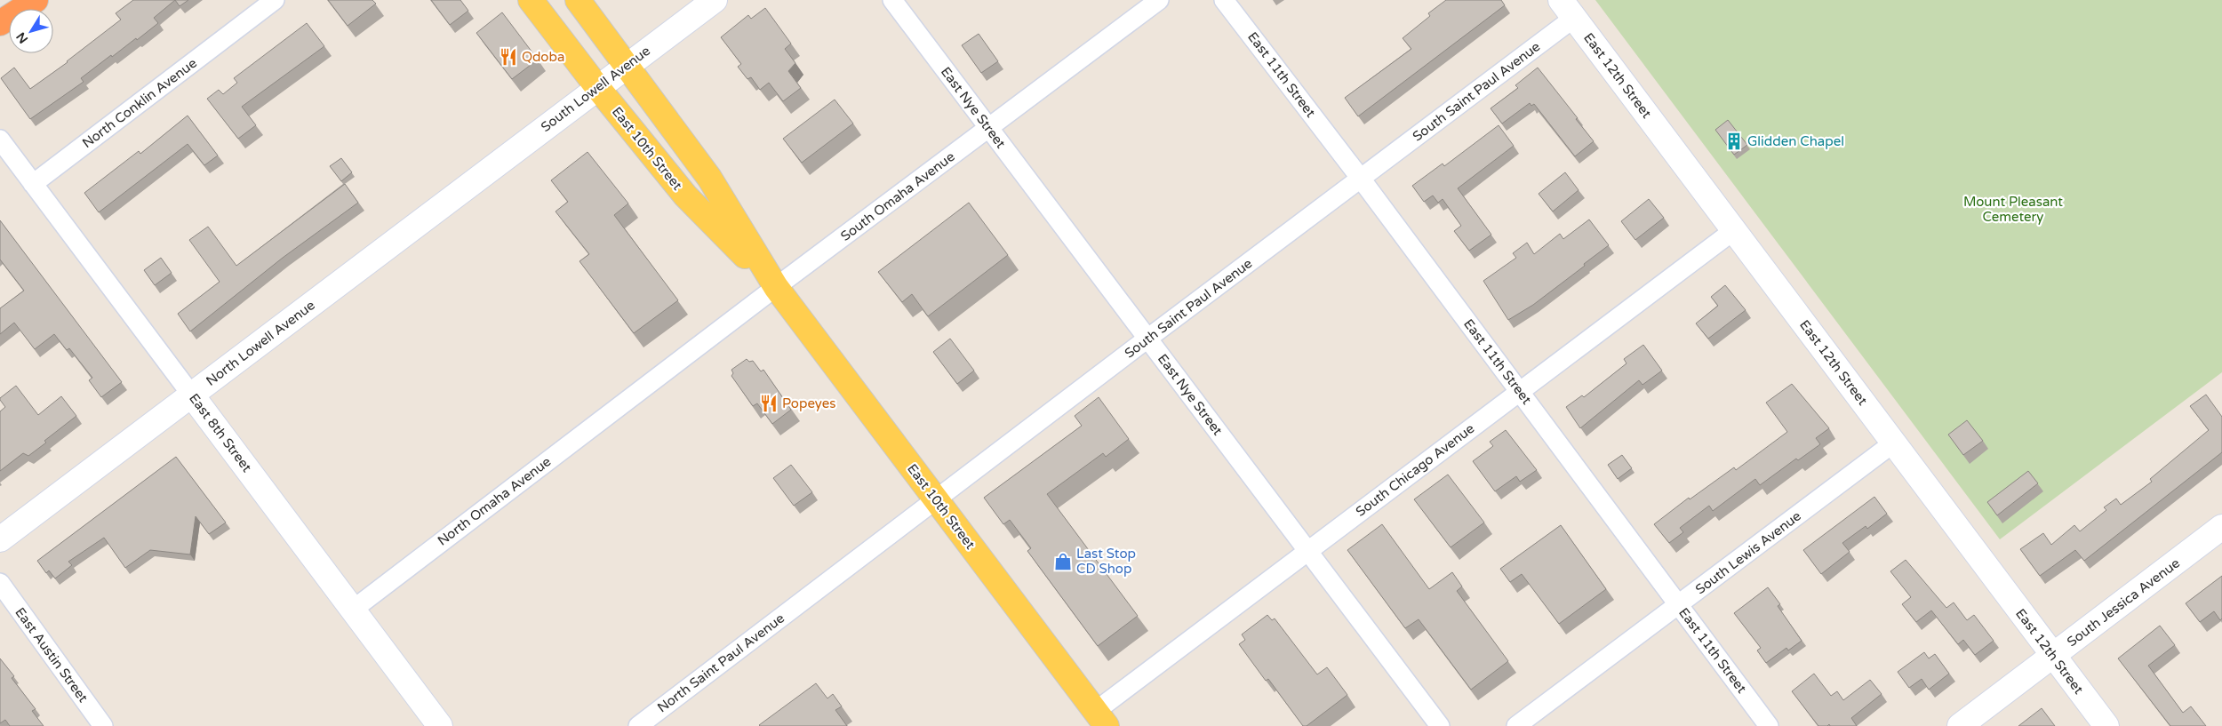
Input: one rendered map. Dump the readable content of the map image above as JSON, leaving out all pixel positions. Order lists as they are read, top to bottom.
{
  "streets": {
    "main road": ["East 10th Street"],
    "street": [
      "East 11th Street",
      "East 12th Street",
      "South Lowell Avenue",
      "South Saint Paul Avenue",
      "North Conklin Avenue",
      "East Nye Street",
      "South Omaha Avenue",
      "North Lowell Avenue",
      "East 8th Street",
      "South Chicago Avenue",
      "North Omaha Avenue",
      "South Lewis Avenue",
      "South Jessica Avenue",
      "East Austin Street",
      "North Saint Paul Avenue"
    ]
  },
  "crossings": [
    ["East 11th Street", "South Saint Paul Avenue"],
    ["East 11th Street", "South Chicago Avenue"],
    ["East 11th Street", "South Lewis Avenue"],
    ["East 12th Street", "South Saint Paul Avenue"],
    ["East 12th Street", "South Chicago Avenue"],
    ["East 12th Street", "South Lewis Avenue"],
    ["East 12th Street", "South Jessica Avenue"],
    ["South Lowell Avenue", "East 10th Street"],
    ["South Lowell Avenue", "North Lowell Avenue"],
    ["South Saint Paul Avenue", "East Nye Street"],
    ["South Saint Paul Avenue", "East 10th Street"],
    ["South Saint Paul Avenue", "North Saint Paul Avenue"],
    ["North Conklin Avenue", "East 8th Street"],
    ["East Nye Street", "South Omaha Avenue"],
    ["East Nye Street", "South Chicago Avenue"],
    ["East 10th Street", "South Omaha Avenue"],
    ["East 10th Street", "South Chicago Avenue"],
    ["South Omaha Avenue", "North Omaha Avenue"],
    ["North Lowell Avenue", "East 8th Street"],
    ["East 8th Street", "North Omaha Avenue"]
  ],
  "parks": ["Mount Pleasant Cemetery"],
  "places": {
    "restaurant": ["Qdoba", "Popeyes"],
    "building": ["Glidden Chapel"],
    "shop": ["Last Stop CD Shop"]
  },
  "north": "bottom left"
}
